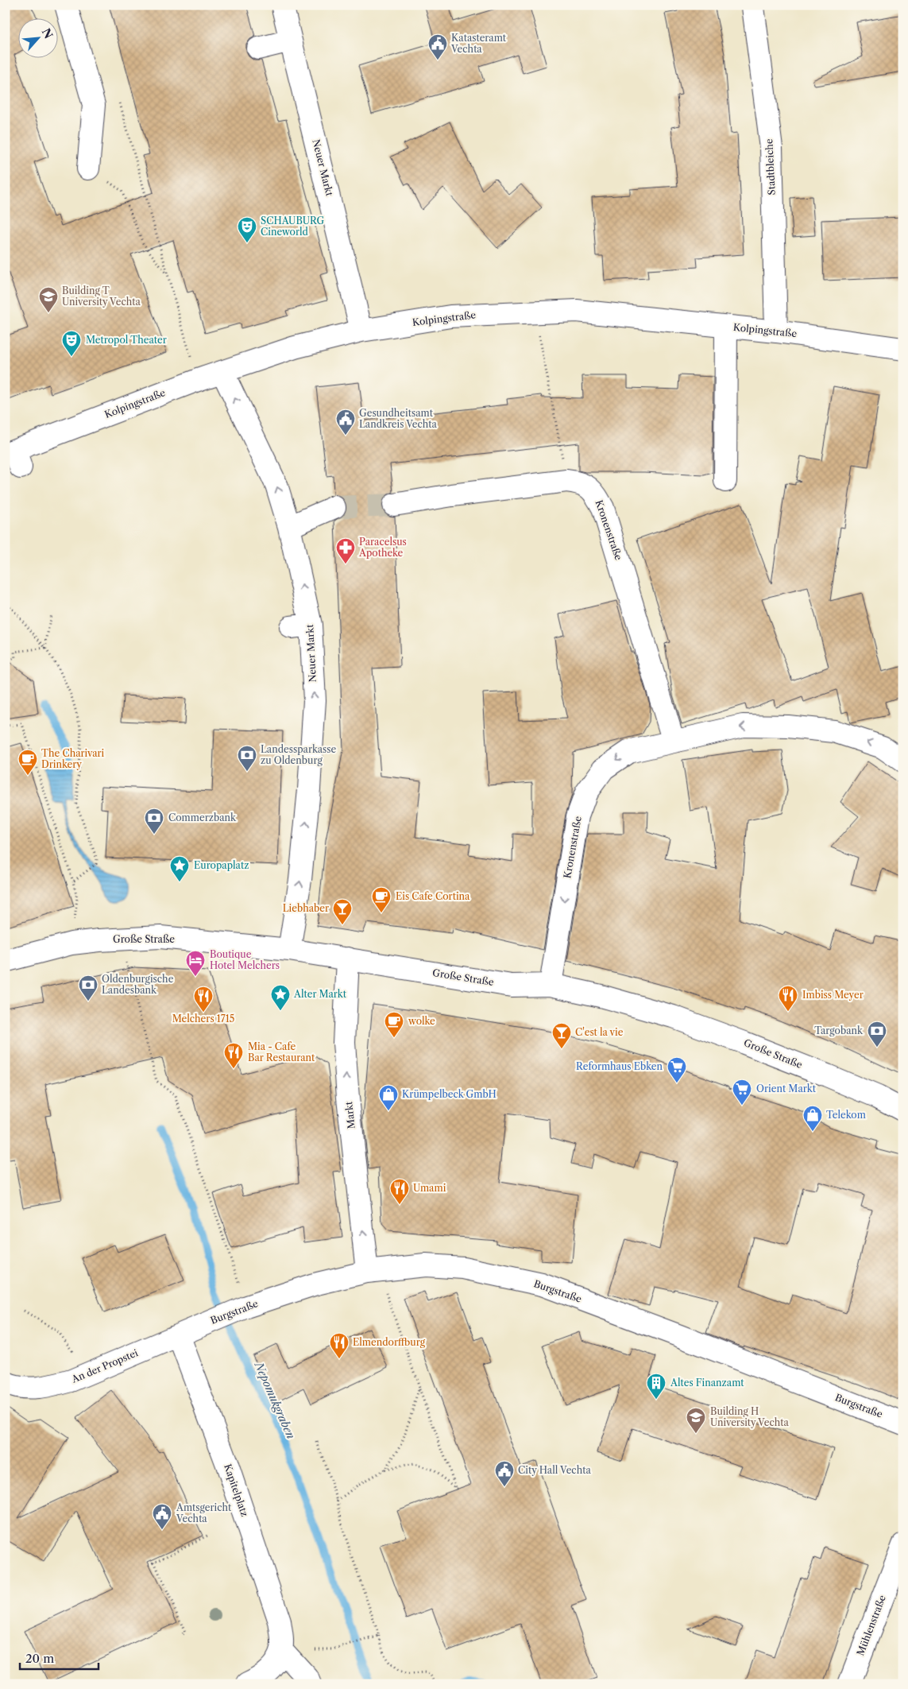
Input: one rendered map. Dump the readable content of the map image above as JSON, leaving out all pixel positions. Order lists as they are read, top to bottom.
{
  "streets": {
    "street": [
      "Stadtbleiche",
      "Neuer Markt",
      "Kolpingstraße",
      "Kronenstraße",
      "Große Straße",
      "Markt",
      "Burgstraße",
      "An der Propstei",
      "Kapitelplatz",
      "Mühlenstraße"
    ]
  },
  "crossings": [
    ["Stadtbleiche", "Kolpingstraße"],
    ["Neuer Markt", "Kolpingstraße"],
    ["Neuer Markt", "Große Straße"],
    ["Kronenstraße", "Große Straße"],
    ["Große Straße", "Markt"],
    ["Markt", "Burgstraße"],
    ["Burgstraße", "An der Propstei"],
    ["Burgstraße", "Kapitelplatz"],
    ["An der Propstei", "Kapitelplatz"]
  ],
  "one_way": ["Neuer Markt", "Markt"],
  "water": ["Nepomukgraben"],
  "places": {
    "public building": [
      "Katasteramt Vechta",
      "Gesundheitsamt Landkreis Vechta",
      "City Hall Vechta",
      "Amtsgericht Vechta"
    ],
    "theatre": ["SCHAUBURG Cineworld", "Metropol Theater"],
    "school or university": ["Building T University Vechta", "Building H University Vechta"],
    "pharmacy": ["Paracelsus Apotheke"],
    "bank": [
      "Landessparkasse zu Oldenburg",
      "Commerzbank",
      "Oldenburgische Landesbank",
      "Targobank"
    ],
    "cafe": ["The Charivari Drinkery", "Eis Cafe Cortina", "wolke"],
    "place": ["Europaplatz", "Alter Markt"],
    "bar": ["Liebhaber", "C'est la vie"],
    "hotel": ["Boutique Hotel Melchers"],
    "restaurant": [
      "Imbiss Meyer",
      "Melchers 1715",
      "Mia - Cafe Bar Restaurant",
      "Umami",
      "Elmendorffburg"
    ],
    "supermarket": ["Reformhaus Ebken", "Orient Markt"],
    "shop": ["Krümpelbeck GmbH", "Telekom"],
    "building": ["Altes Finanzamt"]
  },
  "scale_bar": "20 m",
  "north": "top right"
}
